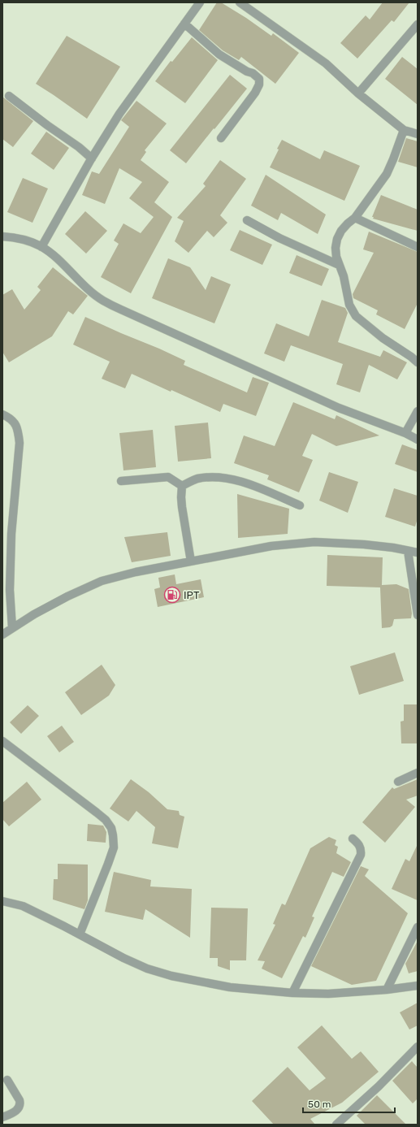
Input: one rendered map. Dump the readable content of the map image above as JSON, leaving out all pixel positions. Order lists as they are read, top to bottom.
{
  "places": {
    "fuel station": ["IPT"]
  },
  "scale_bar": "50 m"
}
